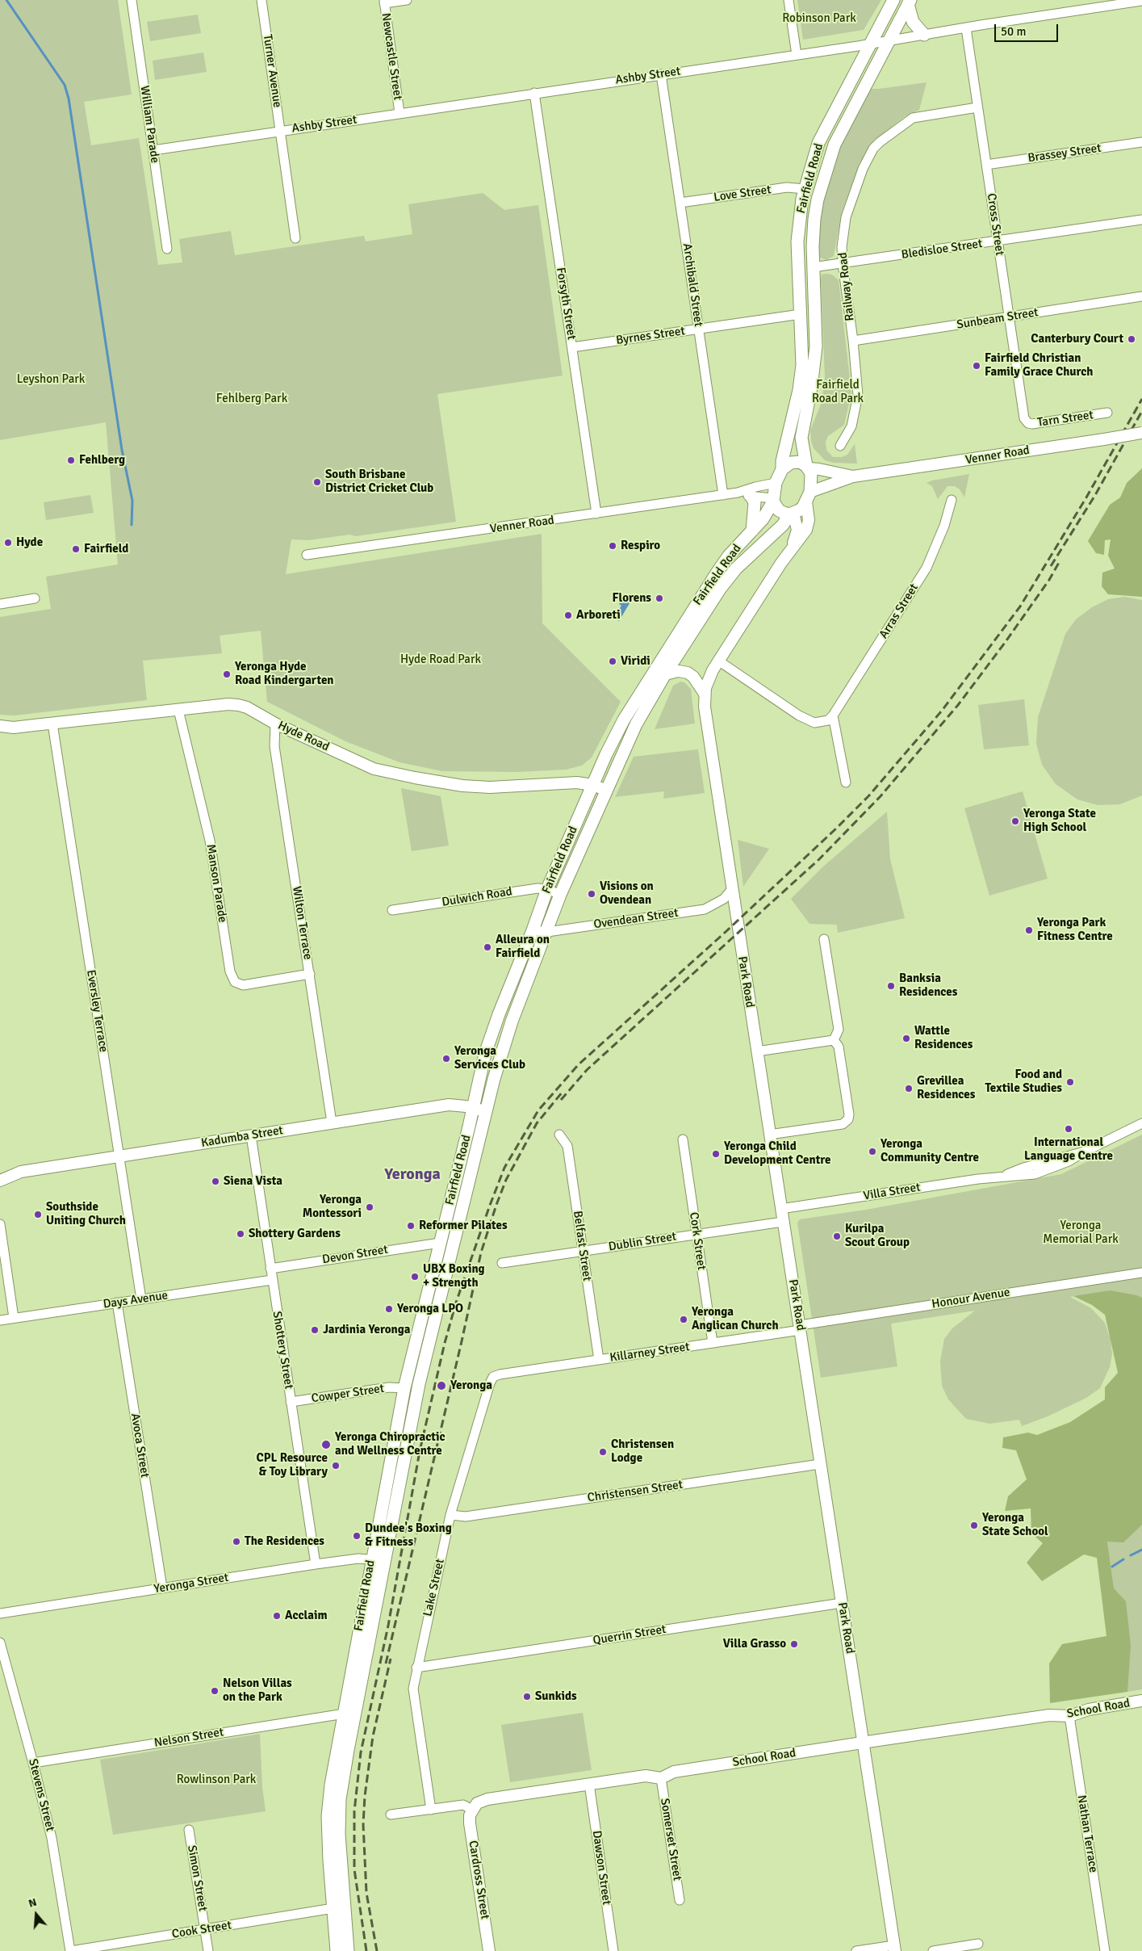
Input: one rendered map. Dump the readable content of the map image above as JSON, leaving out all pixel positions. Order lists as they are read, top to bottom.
{
  "streets": {
    "main road": ["Fairfield Road"],
    "street": [
      "Newcastle Street",
      "Turner Avenue",
      "Ashby Street",
      "William Parade",
      "Brassey Street",
      "Love Street",
      "Cross Street",
      "Bledisloe Street",
      "Archibald Street",
      "Railway Road",
      "Forsyth Street",
      "Sunbeam Street",
      "Byrnes Street",
      "Tarn Street",
      "Venner Road",
      "Arras Street",
      "Hyde Road",
      "Manson Parade",
      "Dulwich Road",
      "Ovendean Street",
      "Wilton Terrace",
      "Park Road",
      "Eversley Terrace",
      "Kadumba Street",
      "Villa Street",
      "Cork Street",
      "Dublin Street",
      "Belfast Street",
      "Devon Street",
      "Honour Avenue",
      "Days Avenue",
      "Shottery Street",
      "Killarney Street",
      "Cowper Street",
      "Avoca Street",
      "Christensen Street",
      "Yeronga Street",
      "Lake Street",
      "Querrin Street",
      "School Road",
      "Nelson Street",
      "Stevens Street",
      "Nathan Terrace",
      "Somerset Street",
      "Dawson Street",
      "Simon Street",
      "Cardross Street",
      "Cook Street"
    ]
  },
  "crossings": [
    ["Newcastle Street", "Ashby Street"],
    ["Turner Avenue", "Ashby Street"],
    ["Ashby Street", "William Parade"],
    ["Ashby Street", "Fairfield Road"],
    ["Ashby Street", "Cross Street"],
    ["Ashby Street", "Archibald Street"],
    ["Ashby Street", "Forsyth Street"],
    ["Brassey Street", "Cross Street"],
    ["Fairfield Road", "Love Street"],
    ["Fairfield Road", "Bledisloe Street"],
    ["Fairfield Road", "Byrnes Street"],
    ["Fairfield Road", "Venner Road"],
    ["Fairfield Road", "Hyde Road"],
    ["Fairfield Road", "Dulwich Road"],
    ["Fairfield Road", "Ovendean Street"],
    ["Fairfield Road", "Kadumba Street"],
    ["Fairfield Road", "Devon Street"],
    ["Fairfield Road", "Cowper Street"],
    ["Fairfield Road", "Yeronga Street"],
    ["Fairfield Road", "Nelson Street"],
    ["Fairfield Road", "Cook Street"],
    ["Love Street", "Archibald Street"],
    ["Cross Street", "Bledisloe Street"],
    ["Cross Street", "Railway Road"],
    ["Cross Street", "Sunbeam Street"],
    ["Cross Street", "Tarn Street"],
    ["Bledisloe Street", "Railway Road"],
    ["Archibald Street", "Byrnes Street"],
    ["Archibald Street", "Venner Road"],
    ["Railway Road", "Sunbeam Street"],
    ["Forsyth Street", "Byrnes Street"],
    ["Forsyth Street", "Venner Road"],
    ["Hyde Road", "Manson Parade"],
    ["Hyde Road", "Wilton Terrace"],
    ["Hyde Road", "Eversley Terrace"],
    ["Manson Parade", "Wilton Terrace"],
    ["Ovendean Street", "Park Road"],
    ["Wilton Terrace", "Kadumba Street"],
    ["Park Road", "Villa Street"],
    ["Park Road", "Dublin Street"],
    ["Park Road", "Honour Avenue"],
    ["Park Road", "Killarney Street"],
    ["Park Road", "Christensen Street"],
    ["Park Road", "Querrin Street"],
    ["Park Road", "School Road"],
    ["Eversley Terrace", "Kadumba Street"],
    ["Eversley Terrace", "Days Avenue"],
    ["Kadumba Street", "Shottery Street"],
    ["Cork Street", "Dublin Street"],
    ["Cork Street", "Killarney Street"],
    ["Dublin Street", "Belfast Street"],
    ["Belfast Street", "Killarney Street"],
    ["Devon Street", "Shottery Street"],
    ["Honour Avenue", "Killarney Street"],
    ["Days Avenue", "Shottery Street"],
    ["Days Avenue", "Avoca Street"],
    ["Shottery Street", "Cowper Street"],
    ["Shottery Street", "Yeronga Street"],
    ["Killarney Street", "Lake Street"],
    ["Avoca Street", "Yeronga Street"],
    ["Christensen Street", "Lake Street"],
    ["Lake Street", "Querrin Street"],
    ["School Road", "Nathan Terrace"],
    ["School Road", "Somerset Street"],
    ["School Road", "Dawson Street"],
    ["School Road", "Cardross Street"],
    ["Nelson Street", "Stevens Street"],
    ["Stevens Street", "Cook Street"],
    ["Simon Street", "Cook Street"]
  ],
  "districts": ["Yeronga"],
  "parks": [
    "Robinson Park",
    "Leyshon Park",
    "Fairfield Road Park",
    "Fehlberg Park",
    "Hyde Road Park",
    "Yeronga Memorial Park",
    "Rowlinson Park"
  ],
  "places": [
    "Canterbury Court",
    "Fairfield Christian Family Grace Church",
    "Fehlberg",
    "South Brisbane District Cricket Club",
    "Hyde",
    "Respiro",
    "Fairfield",
    "Florens",
    "Arboreti",
    "Viridi",
    "Yeronga Hyde Road Kindergarten",
    "Yeronga State High School",
    "Visions on Ovendean",
    "Yeronga Park Fitness Centre",
    "Alleura on Fairfield",
    "Banksia Residences",
    "Wattle Residences",
    "Yeronga Services Club",
    "Food and Textile Studies",
    "Grevillea Residences",
    "International Language Centre",
    "Yeronga Community Centre",
    "Yeronga Child Development Centre",
    "Siena Vista",
    "Yeronga Montessori",
    "Southside Uniting Church",
    "Reformer Pilates",
    "Shottery Gardens",
    "Kurilpa Scout Group",
    "UBX Boxing + Strength",
    "Yeronga LPO",
    "Yeronga Anglican Church",
    "Jardinia Yeronga",
    "Yeronga",
    "Yeronga Chiropractic and Wellness Centre",
    "Christensen Lodge",
    "CPL Resource & Toy Library",
    "Yeronga State School",
    "Dundee's Boxing & Fitness",
    "The Residences",
    "Acclaim",
    "Villa Grasso",
    "Nelson Villas on the Park",
    "Sunkids"
  ],
  "scale_bar": "50 m",
  "north": "top"
}
